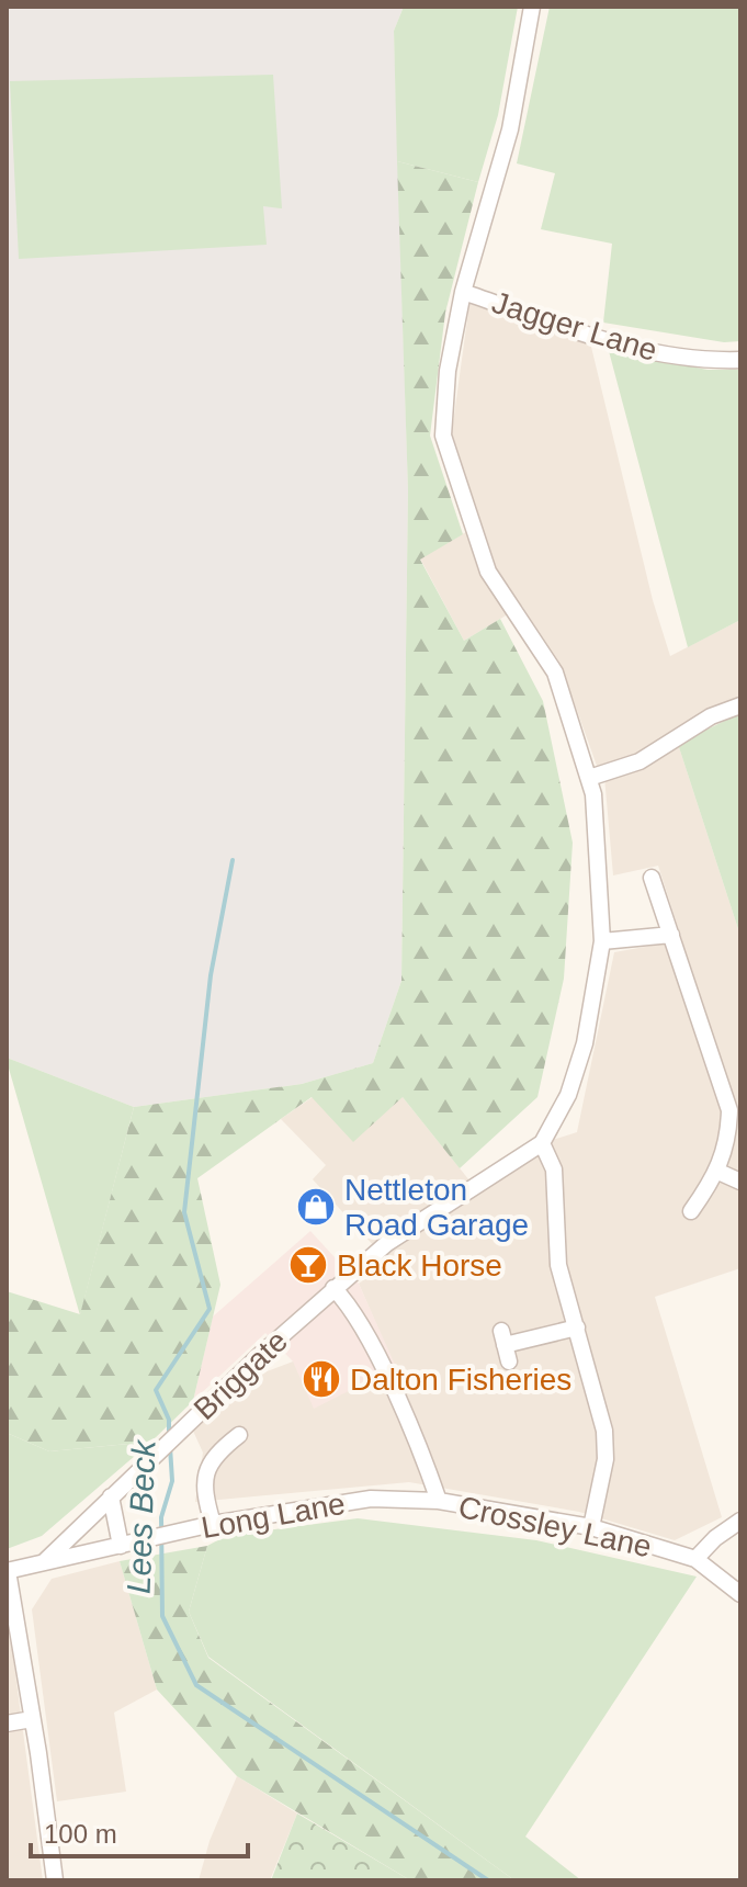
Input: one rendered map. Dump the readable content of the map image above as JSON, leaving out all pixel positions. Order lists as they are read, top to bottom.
{
  "streets": {
    "street": [
      "Jagger Lane",
      "Briggate",
      "Long Lane",
      "Crossley Lane"
    ]
  },
  "crossings": [
    ["Briggate", "Long Lane"],
    ["Briggate", "Crossley Lane"],
    ["Long Lane", "Crossley Lane"]
  ],
  "water": ["Lees Beck"],
  "places": {
    "shop": ["Nettleton Road Garage"],
    "bar": ["Black Horse"],
    "restaurant": ["Dalton Fisheries"]
  },
  "scale_bar": "100 m"
}
